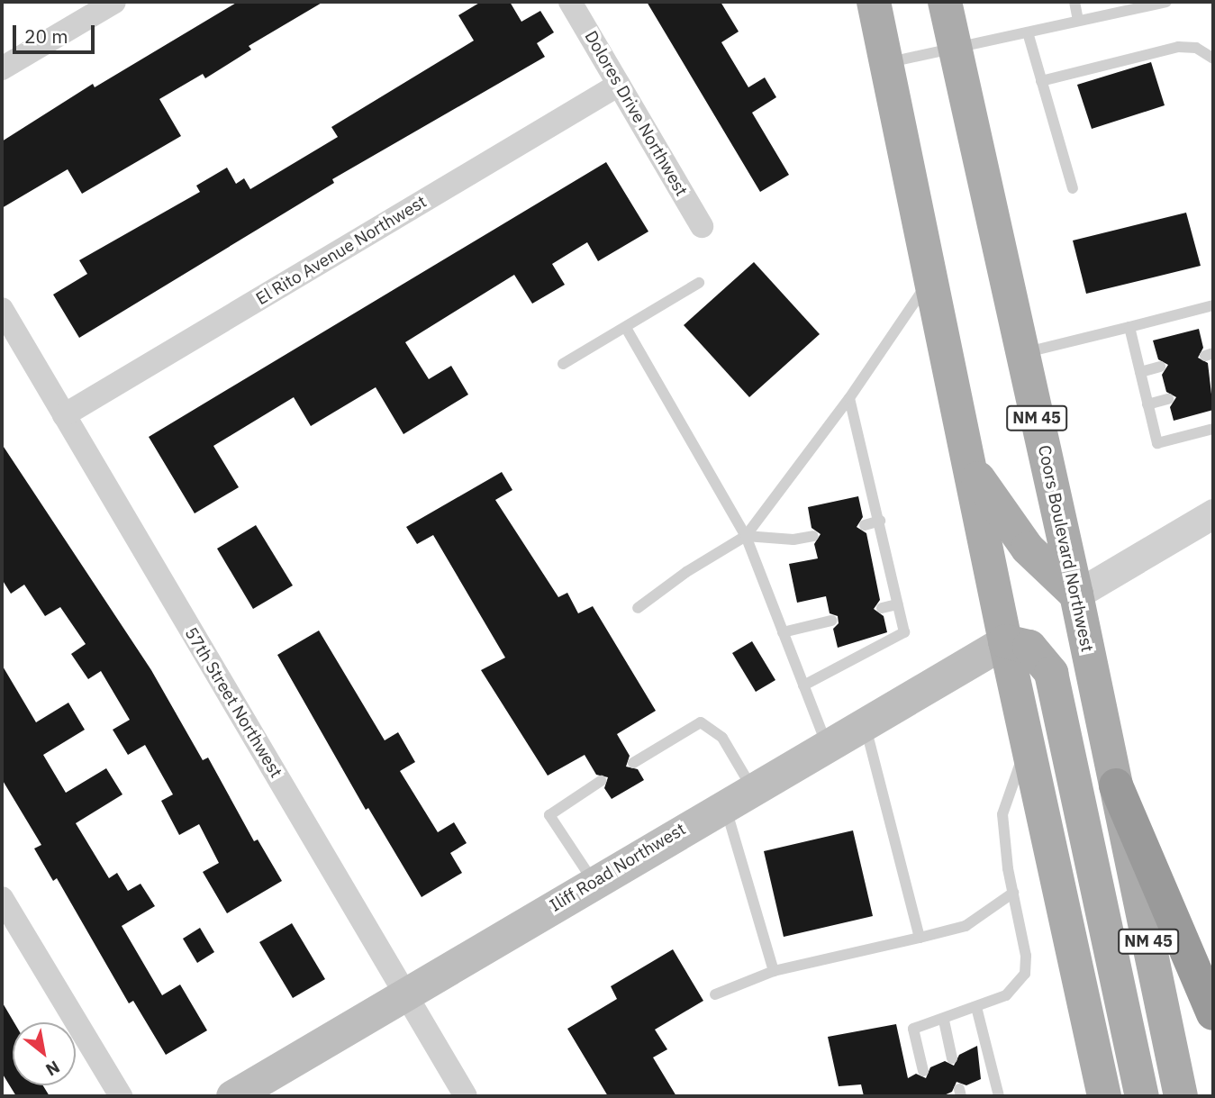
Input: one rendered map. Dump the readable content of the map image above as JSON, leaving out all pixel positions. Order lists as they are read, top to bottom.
{
  "streets": {
    "main road": ["NM 45", "Coors Boulevard Northwest", "Iliff Road Northwest"],
    "street": ["Dolores Drive Northwest", "El Rito Avenue Northwest", "57th Street Northwest"]
  },
  "crossings": [
    ["Dolores Drive Northwest", "El Rito Avenue Northwest"],
    ["El Rito Avenue Northwest", "57th Street Northwest"],
    ["57th Street Northwest", "Iliff Road Northwest"]
  ],
  "scale_bar": "20 m",
  "north": "bottom right"
}
